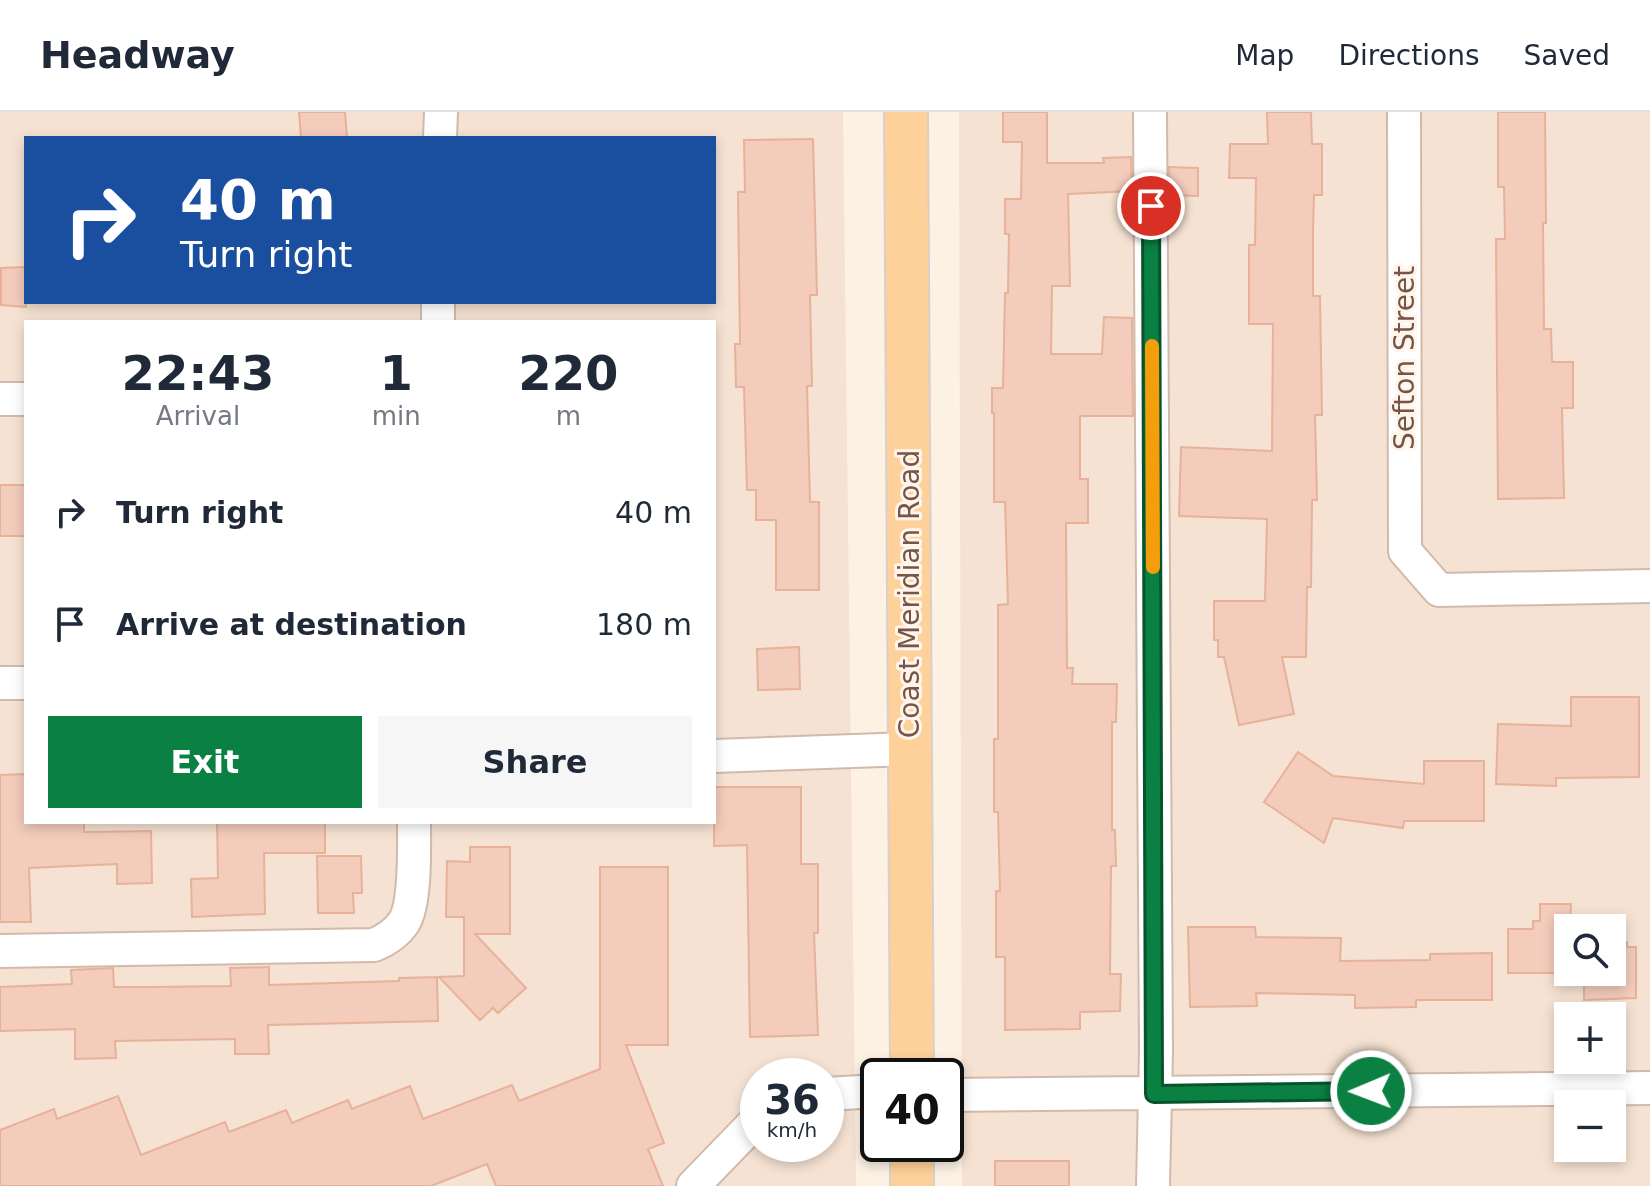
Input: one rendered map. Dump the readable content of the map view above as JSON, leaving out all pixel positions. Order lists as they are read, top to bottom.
{
  "streets": {
    "main road": ["Coast Meridian Road"],
    "street": ["Sefton Street"]
  },
  "page": {
    "header": "Headway",
    "nav": ["Map", "Directions", "Saved"],
    "turn": ["40 m", "Turn right"],
    "eta": [
      "22:43",
      "Arrival",
      "1",
      "min",
      "220",
      "m"
    ],
    "list": [
      {
        "name": "Turn right",
        "value": "40 m"
      },
      {
        "name": "Arrive at destination",
        "value": "180 m"
      }
    ],
    "buttons": ["Exit", "Share"],
    "map_buttons": ["+", "−"],
    "speed": "36 km/h",
    "limit": "40"
  }
}
